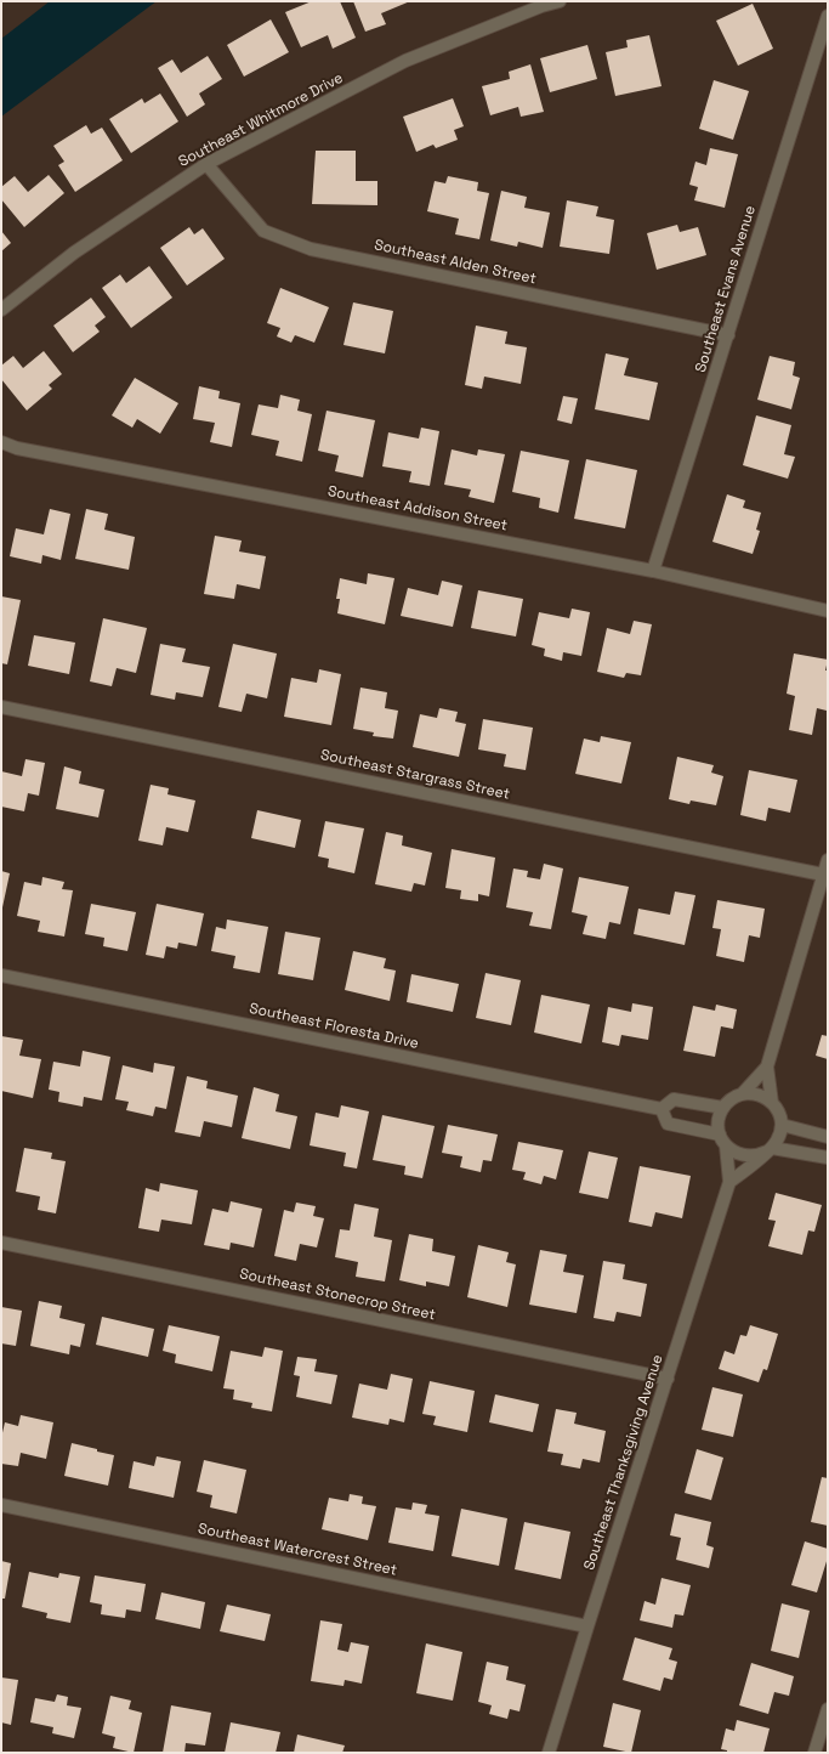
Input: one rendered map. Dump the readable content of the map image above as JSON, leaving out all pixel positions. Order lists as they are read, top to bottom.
{
  "streets": {
    "street": [
      "Southeast Whitmore Drive",
      "Southeast Alden Street",
      "Southeast Evans Avenue",
      "Southeast Addison Street",
      "Southeast Stargrass Street",
      "Southeast Floresta Drive",
      "Southeast Stonecrop Street",
      "Southeast Thanksgiving Avenue",
      "Southeast Watercrest Street"
    ]
  },
  "crossings": [
    ["Southeast Whitmore Drive", "Southeast Alden Street"],
    ["Southeast Alden Street", "Southeast Evans Avenue"],
    ["Southeast Evans Avenue", "Southeast Addison Street"],
    ["Southeast Stonecrop Street", "Southeast Thanksgiving Avenue"],
    ["Southeast Thanksgiving Avenue", "Southeast Watercrest Street"]
  ]
}
